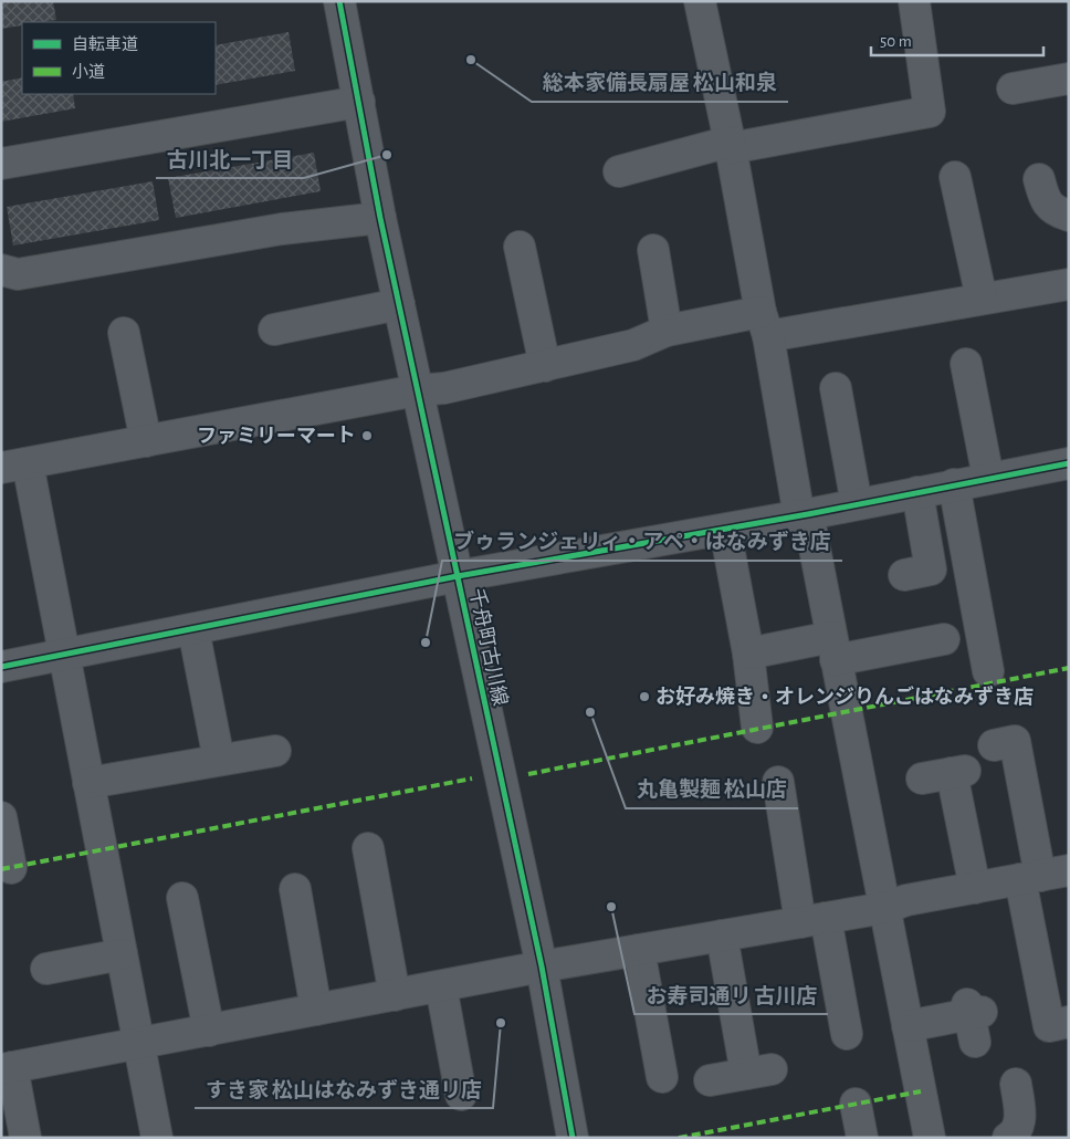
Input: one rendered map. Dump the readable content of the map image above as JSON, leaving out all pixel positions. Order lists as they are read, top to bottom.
{
  "streets": {
    "street": ["千舟町古川線"]
  },
  "places": [
    "総本家備長扇屋 松山和泉",
    "古川北一丁目",
    "ファミリーマート",
    "ブゥランジェリィ・アペ・はなみずき店",
    "お好み焼き・オレンジりんごはなみずき店",
    "丸亀製麺 松山店",
    "お寿司通リ 古川店",
    "すき家 松山はなみずき通リ店"
  ],
  "legend": ["自転車道", "小道"],
  "scale_bar": "50 m"
}
